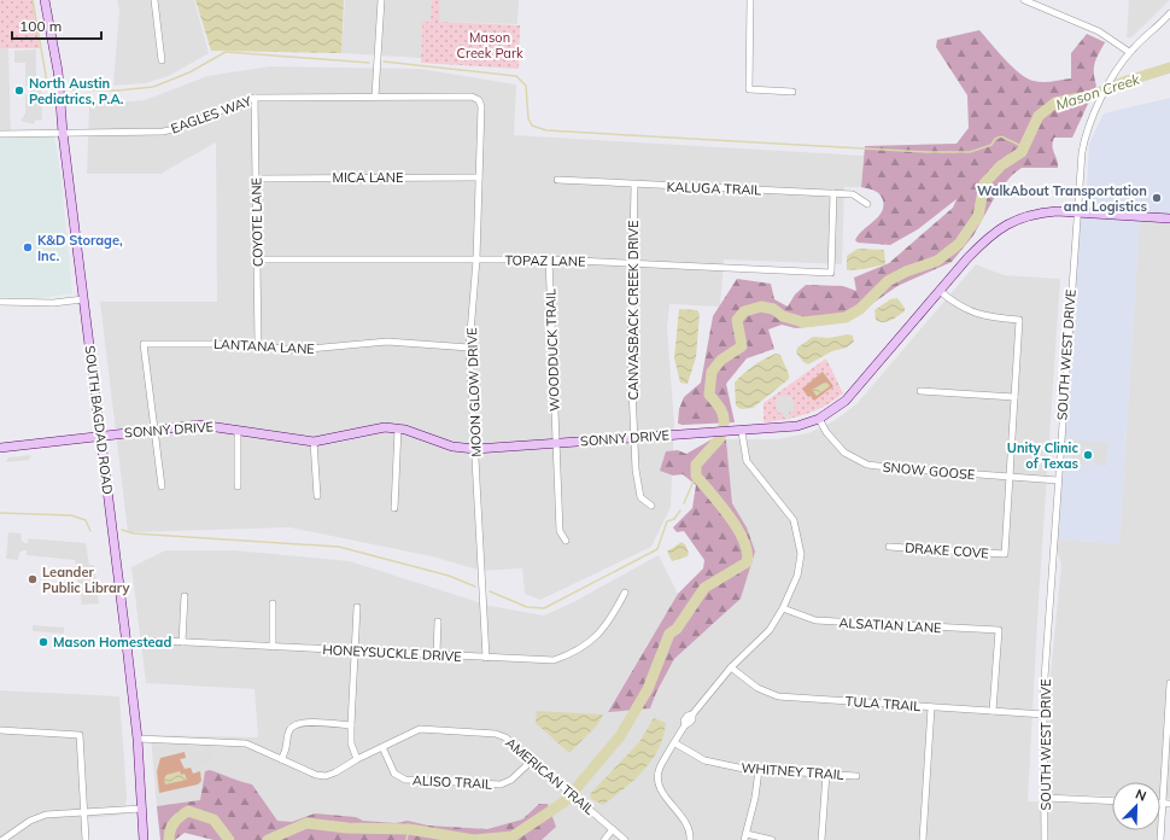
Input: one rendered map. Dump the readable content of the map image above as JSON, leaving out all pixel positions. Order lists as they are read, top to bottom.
{
  "streets": {
    "street": [
      "EAGLES WAY",
      "MICA LANE",
      "KALUGA TRAIL",
      "COYOTE LANE",
      "TOPAZ LANE",
      "CANVASBACK CREEK DRIVE",
      "LANTANA LANE",
      "WOODDUCK TRAIL",
      "SOUTH WEST DRIVE",
      "MOON GLOW DRIVE",
      "SOUTH BAGDAD ROAD",
      "SONNY DRIVE",
      "SNOW GOOSE",
      "DRAKE COVE",
      "ALSATIAN LANE",
      "HONEYSUCKLE DRIVE",
      "TULA TRAIL",
      "WHITNEY TRAIL",
      "AMERICAN TRAIL",
      "ALISO TRAIL"
    ]
  },
  "crossings": [
    ["EAGLES WAY", "COYOTE LANE"],
    ["EAGLES WAY", "MOON GLOW DRIVE"],
    ["EAGLES WAY", "SOUTH BAGDAD ROAD"],
    ["MICA LANE", "COYOTE LANE"],
    ["MICA LANE", "MOON GLOW DRIVE"],
    ["KALUGA TRAIL", "TOPAZ LANE"],
    ["KALUGA TRAIL", "CANVASBACK CREEK DRIVE"],
    ["COYOTE LANE", "TOPAZ LANE"],
    ["COYOTE LANE", "LANTANA LANE"],
    ["TOPAZ LANE", "CANVASBACK CREEK DRIVE"],
    ["TOPAZ LANE", "WOODDUCK TRAIL"],
    ["TOPAZ LANE", "MOON GLOW DRIVE"],
    ["CANVASBACK CREEK DRIVE", "SONNY DRIVE"],
    ["LANTANA LANE", "MOON GLOW DRIVE"],
    ["LANTANA LANE", "SONNY DRIVE"],
    ["WOODDUCK TRAIL", "SONNY DRIVE"],
    ["SOUTH WEST DRIVE", "SONNY DRIVE"],
    ["SOUTH WEST DRIVE", "SNOW GOOSE"],
    ["SOUTH WEST DRIVE", "TULA TRAIL"],
    ["MOON GLOW DRIVE", "SONNY DRIVE"],
    ["MOON GLOW DRIVE", "HONEYSUCKLE DRIVE"],
    ["SOUTH BAGDAD ROAD", "SONNY DRIVE"],
    ["SOUTH BAGDAD ROAD", "HONEYSUCKLE DRIVE"],
    ["SOUTH BAGDAD ROAD", "AMERICAN TRAIL"],
    ["SONNY DRIVE", "SNOW GOOSE"],
    ["SNOW GOOSE", "DRAKE COVE"],
    ["ALSATIAN LANE", "TULA TRAIL"],
    ["AMERICAN TRAIL", "ALISO TRAIL"]
  ],
  "water": ["Mason Creek"],
  "parks": ["Mason Creek Park"],
  "places": [
    "North Austin Pediatrics, P.A.",
    "WalkAbout Transportation and Logistics",
    "K&D Storage, Inc.",
    "Unity Clinic of Texas",
    "Leander Public Library",
    "Mason Homestead"
  ],
  "scale_bar": "100 m",
  "north": "top right"
}
